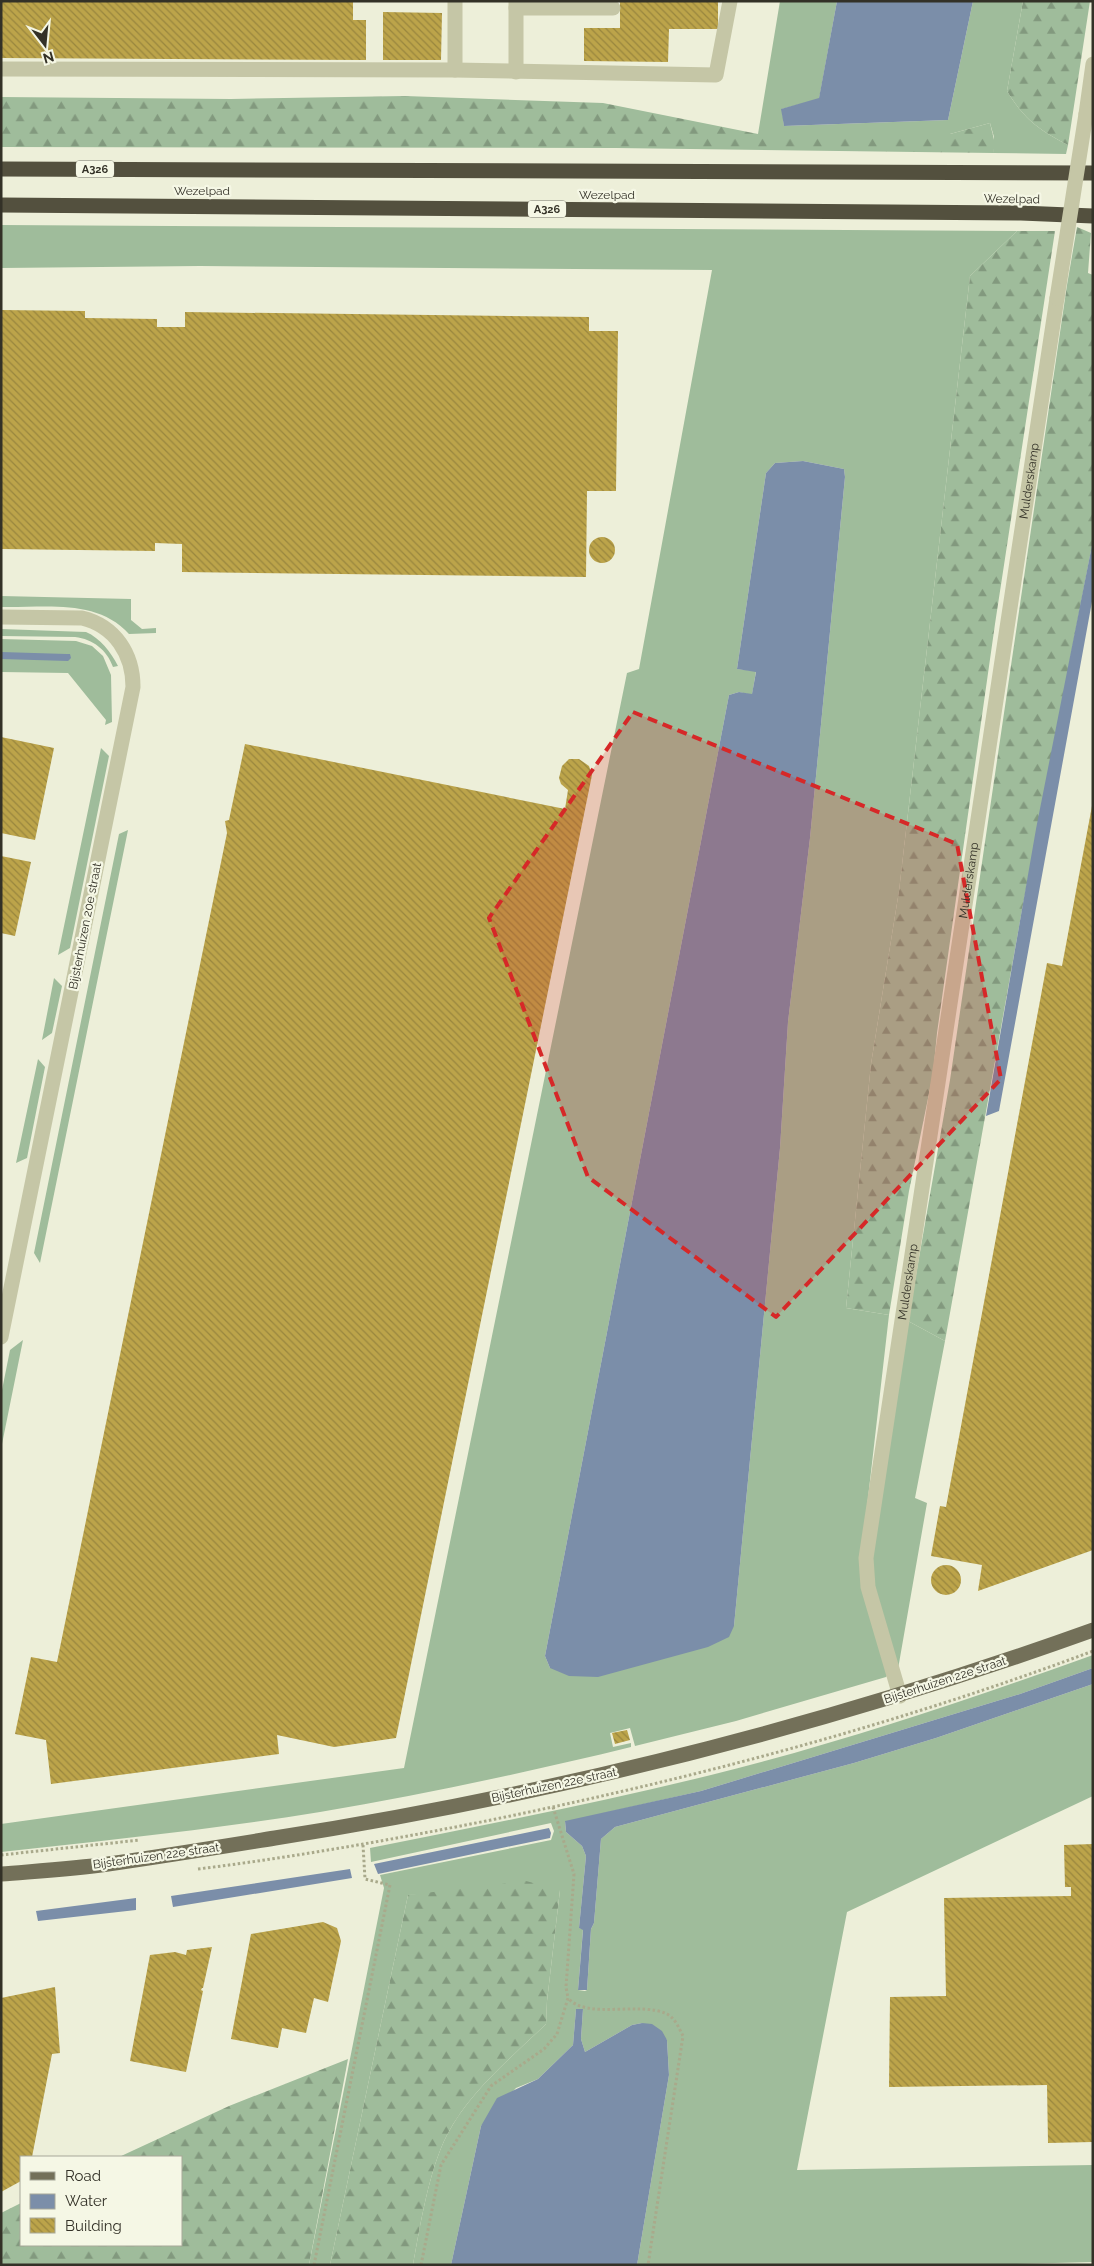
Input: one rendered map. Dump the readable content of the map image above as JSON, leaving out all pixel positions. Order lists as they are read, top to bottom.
{
  "streets": {
    "highway": ["A326", "Wezelpad"],
    "main road": ["Bijsterhuizen 22e straat"],
    "street": ["Mulderskamp", "Bijsterhuizen 20e straat"]
  },
  "crossings": [
    ["Mulderskamp", "Bijsterhuizen 22e straat"]
  ],
  "legend": ["Road", "Water", "Building"],
  "north": "bottom"
}
